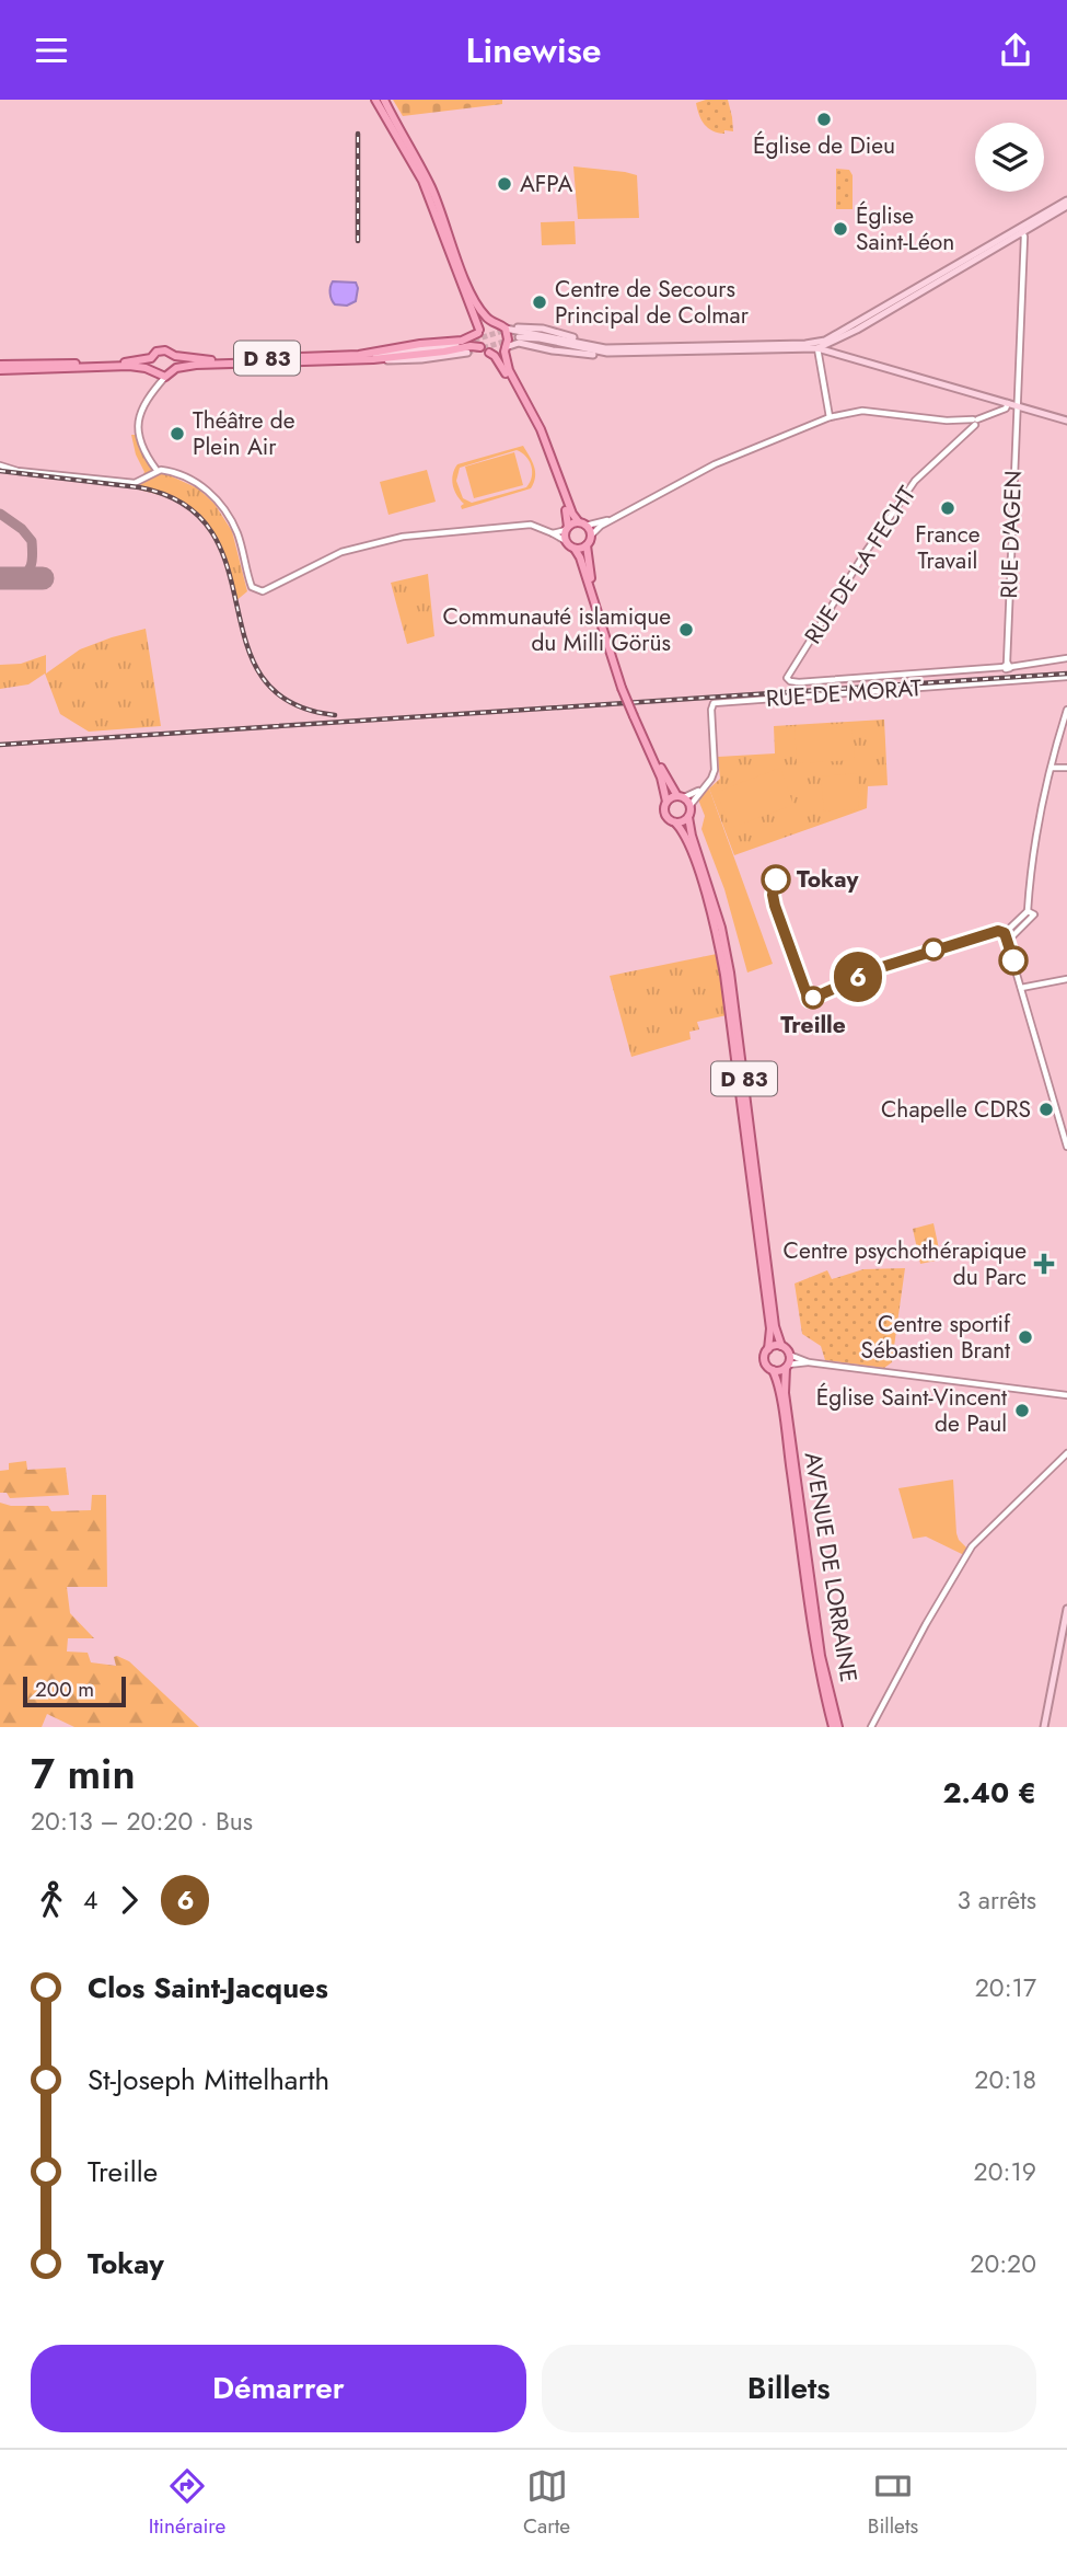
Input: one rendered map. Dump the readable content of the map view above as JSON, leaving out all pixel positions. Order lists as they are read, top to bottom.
{
  "streets": {
    "main road": ["D 83", "AVENUE DE LORRAINE"],
    "street": ["RUE D'AGEN", "RUE DE LA FECHT", "RUE DE MORAT"]
  },
  "crossings": [
    ["D 83", "RUE DE MORAT"],
    ["D 83", "AVENUE DE LORRAINE"],
    ["RUE D'AGEN", "RUE DE LA FECHT"],
    ["RUE DE MORAT", "AVENUE DE LORRAINE"]
  ],
  "places": {
    "other": [
      "Église de Dieu",
      "AFPA",
      "Église Saint-Léon",
      "Centre de Secours Principal de Colmar",
      "Théâtre de Plein Air",
      "France Travail",
      "Communauté islamique du Milli Görüs",
      "Tokay",
      "Treille",
      "Chapelle CDRS",
      "Centre sportif Sébastien Brant",
      "Église Saint-Vincent de Paul"
    ],
    "health": ["Centre psychothérapique du Parc"]
  },
  "lines": ["bus line 6"],
  "scale_bar": "200 m",
  "page": {
    "header": "Linewise",
    "on_map": "6",
    "scale": "200 m",
    "heading": ["7 min", "20:13 – 20:20 · Bus", "2.40 €"],
    "legs": ["4", "6", "3 arrêts"],
    "list": [
      {
        "name": "Clos Saint-Jacques",
        "value": "20:17"
      },
      {
        "name": "St-Joseph Mittelharth",
        "value": "20:18"
      },
      {
        "name": "Treille",
        "value": "20:19"
      },
      {
        "name": "Tokay",
        "value": "20:20"
      }
    ],
    "buttons": ["Démarrer", "Billets"],
    "tabs": ["Itinéraire", "Carte", "Billets"]
  }
}
